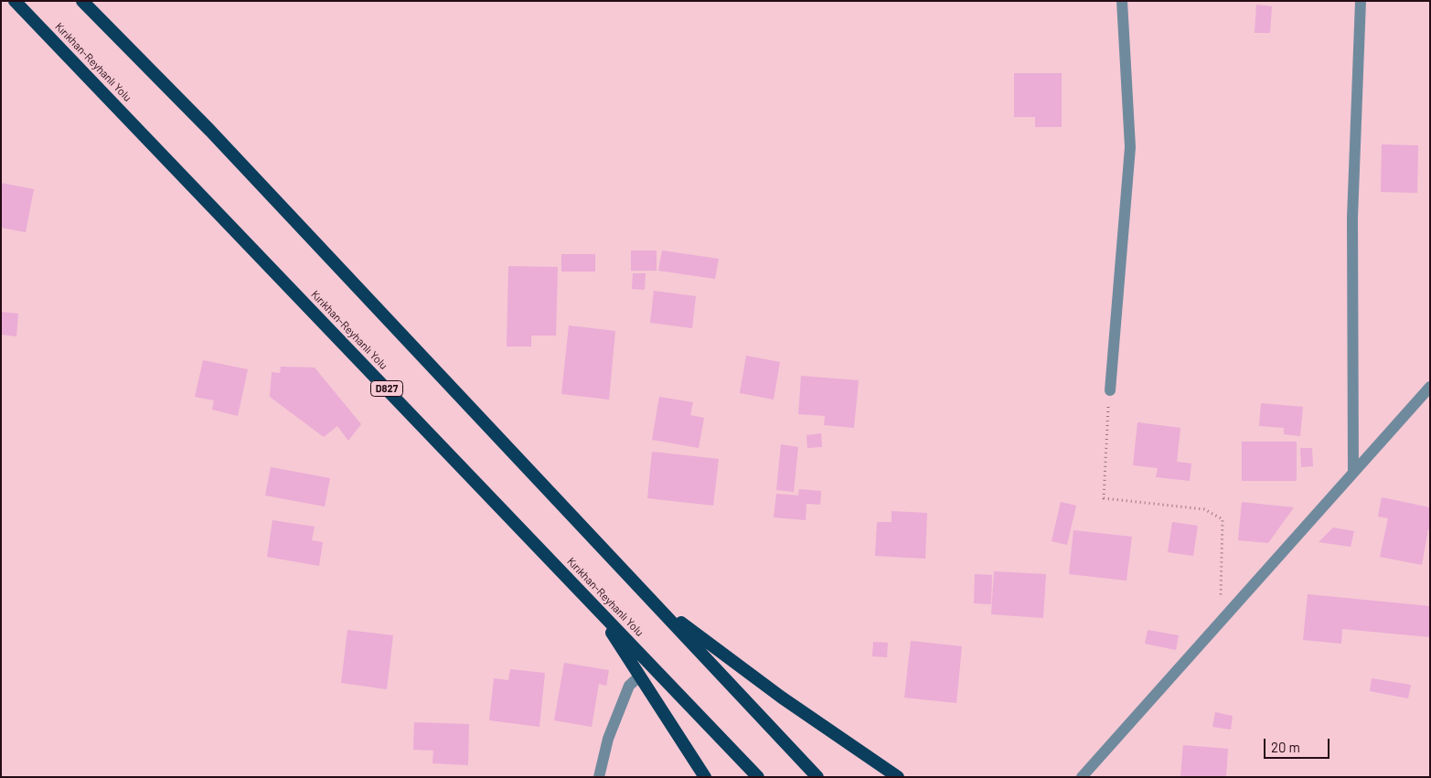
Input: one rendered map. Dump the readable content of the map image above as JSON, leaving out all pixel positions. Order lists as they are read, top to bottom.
{
  "streets": {
    "highway": ["Kırıkhan-Reyhanlı Yolu", "D827"]
  },
  "scale_bar": "20 m"
}
